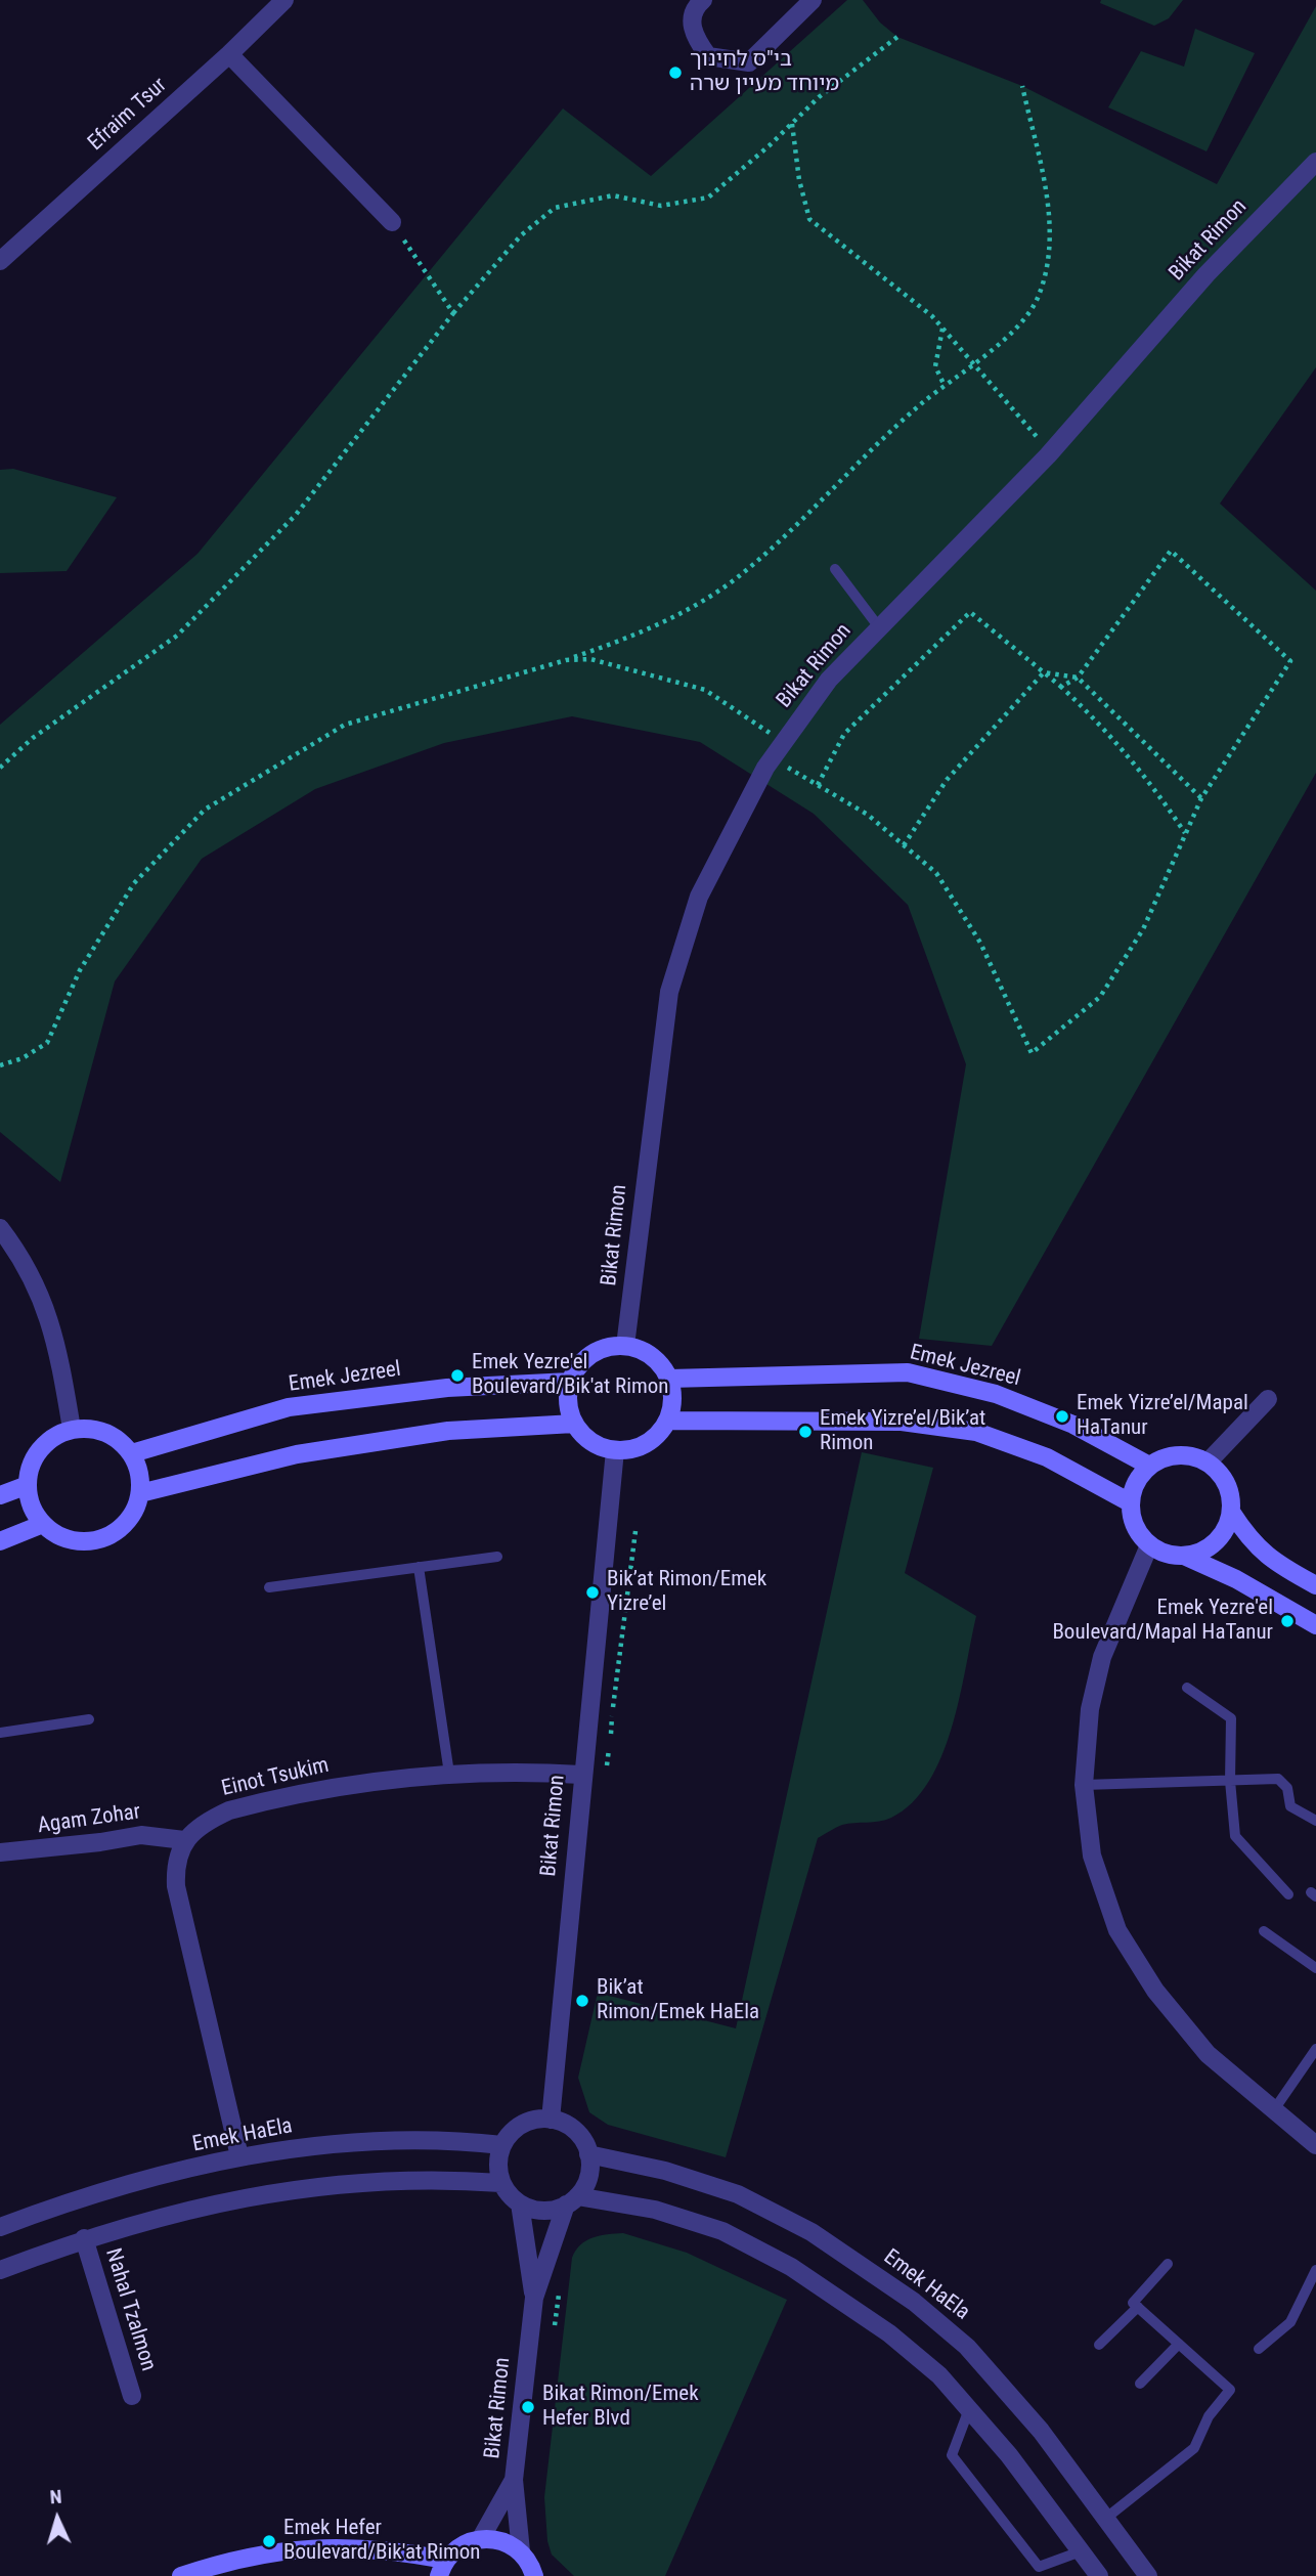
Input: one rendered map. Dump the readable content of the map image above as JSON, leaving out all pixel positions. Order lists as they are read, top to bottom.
{
  "streets": {
    "main road": ["Emek Jezreel"],
    "street": [
      "Efraim Tsur",
      "Bikat Rimon",
      "Einot Tsukim",
      "Agam Zohar",
      "Emek HaEla",
      "Nahal Tzalmon"
    ]
  },
  "crossings": [
    ["Bikat Rimon", "Emek Jezreel"],
    ["Bikat Rimon", "Einot Tsukim"],
    ["Bikat Rimon", "Emek HaEla"],
    ["Einot Tsukim", "Agam Zohar"]
  ],
  "places": [
    "בי\"ס לחינוך מיוחד מעיין שרה",
    "Emek Yezre'el Boulevard/Bik'at Rimon",
    "Emek Yizre’el/Mapal HaTanur",
    "Emek Yizre’el/Bik’at Rimon",
    "Bik’at Rimon/Emek Yizre’el",
    "Emek Yezre'el Boulevard/Mapal HaTanur",
    "Bik’at Rimon/Emek HaEla",
    "Bikat Rimon/Emek Hefer Blvd",
    "Emek Hefer Boulevard/Bik'at Rimon"
  ],
  "north": "top"
}
